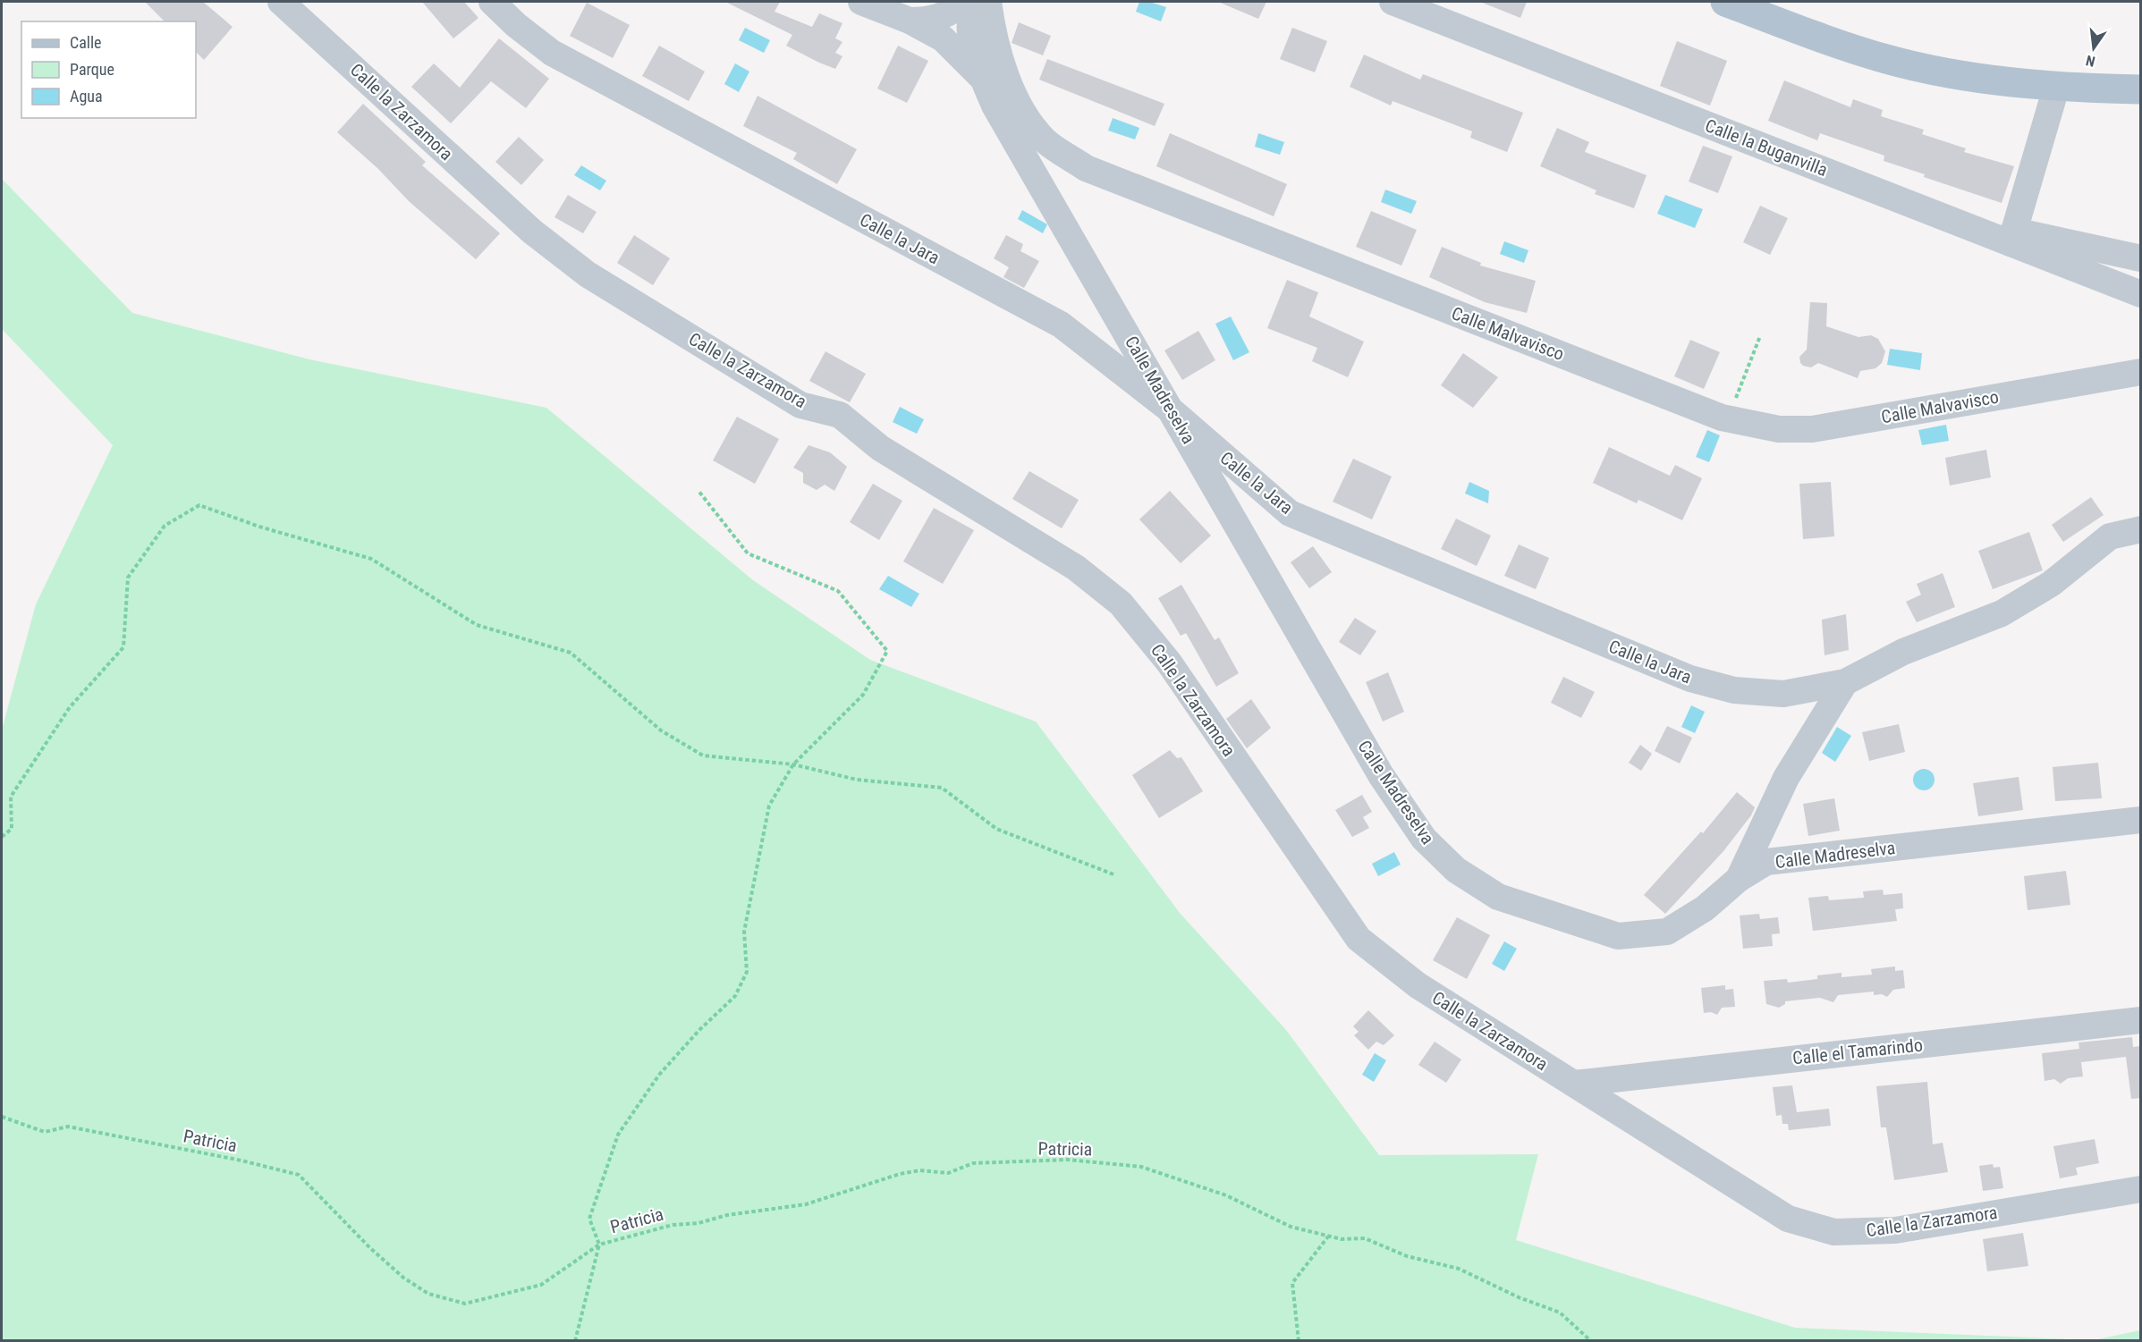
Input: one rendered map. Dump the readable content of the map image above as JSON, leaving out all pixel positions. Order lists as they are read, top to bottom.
{
  "streets": {
    "street": [
      "Calle la Zarzamora",
      "Calle la Buganvilla",
      "Calle la Jara",
      "Calle Malvavisco",
      "Calle Madreselva",
      "Calle el Tamarindo"
    ],
    "path": ["Patricia"]
  },
  "crossings": [
    ["Calle la Zarzamora", "Calle el Tamarindo"],
    ["Calle la Jara", "Calle Madreselva"]
  ],
  "legend": ["Calle", "Parque", "Agua"],
  "north": "bottom"
}
